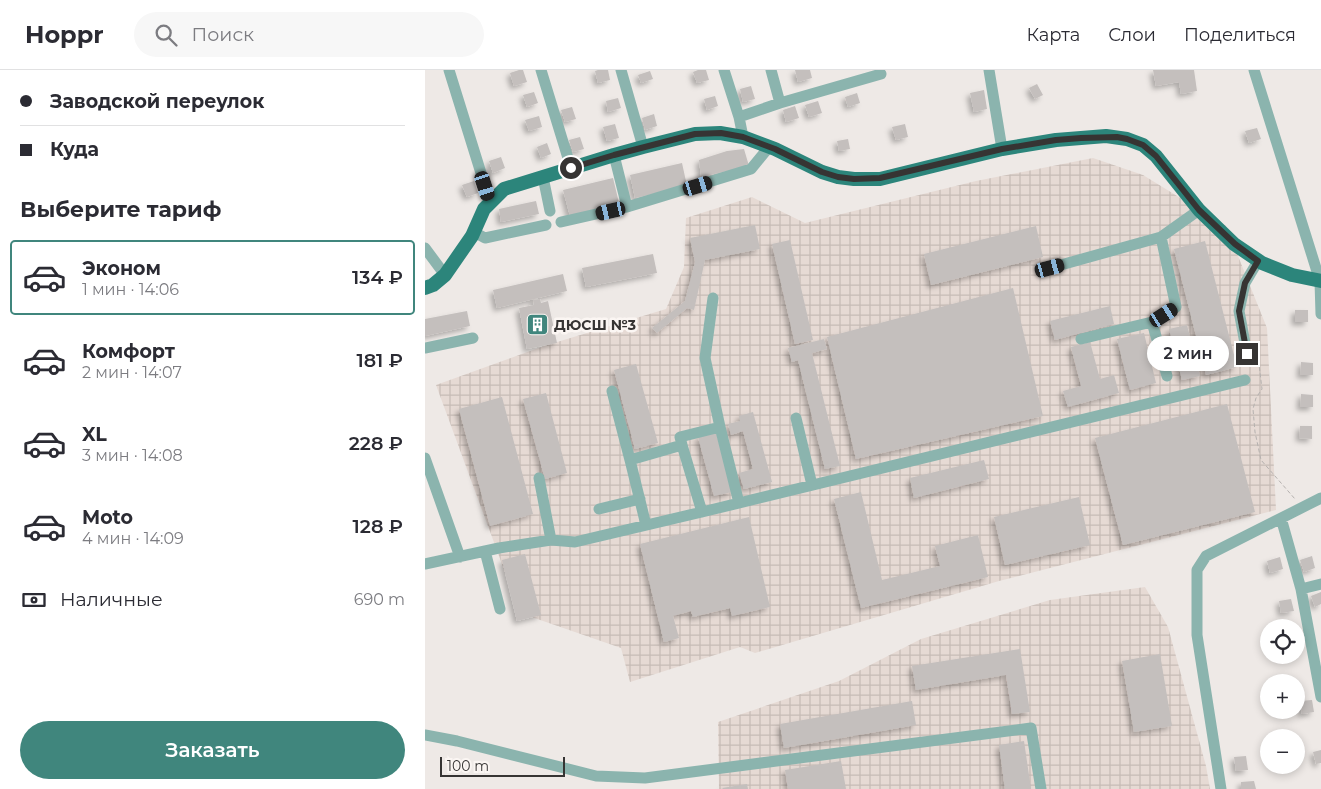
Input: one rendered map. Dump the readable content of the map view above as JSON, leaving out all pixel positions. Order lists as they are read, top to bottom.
{
  "places": {
    "building": ["ДЮСШ №3"]
  },
  "scale_bar": "100 m",
  "page": {
    "header": "Hoppr",
    "search": "Поиск",
    "nav": ["Карта", "Слои", "Поделиться"],
    "banner": ["Заводской переулок", "Куда"],
    "heading": "Выберите тариф",
    "list": [
      {
        "name": "Эконом",
        "note": "1 мин · 14:06",
        "value": "134 ₽"
      },
      {
        "name": "Комфорт",
        "note": "2 мин · 14:07",
        "value": "181 ₽"
      },
      {
        "name": "XL",
        "note": "3 мин · 14:08",
        "value": "228 ₽"
      },
      {
        "name": "Moto",
        "note": "4 мин · 14:09",
        "value": "128 ₽"
      }
    ],
    "bubble": "2 мин",
    "pay": ["Наличные", "690 m"],
    "map_buttons": ["+", "−"],
    "buttons": "Заказать",
    "scale": "100 m"
  }
}
